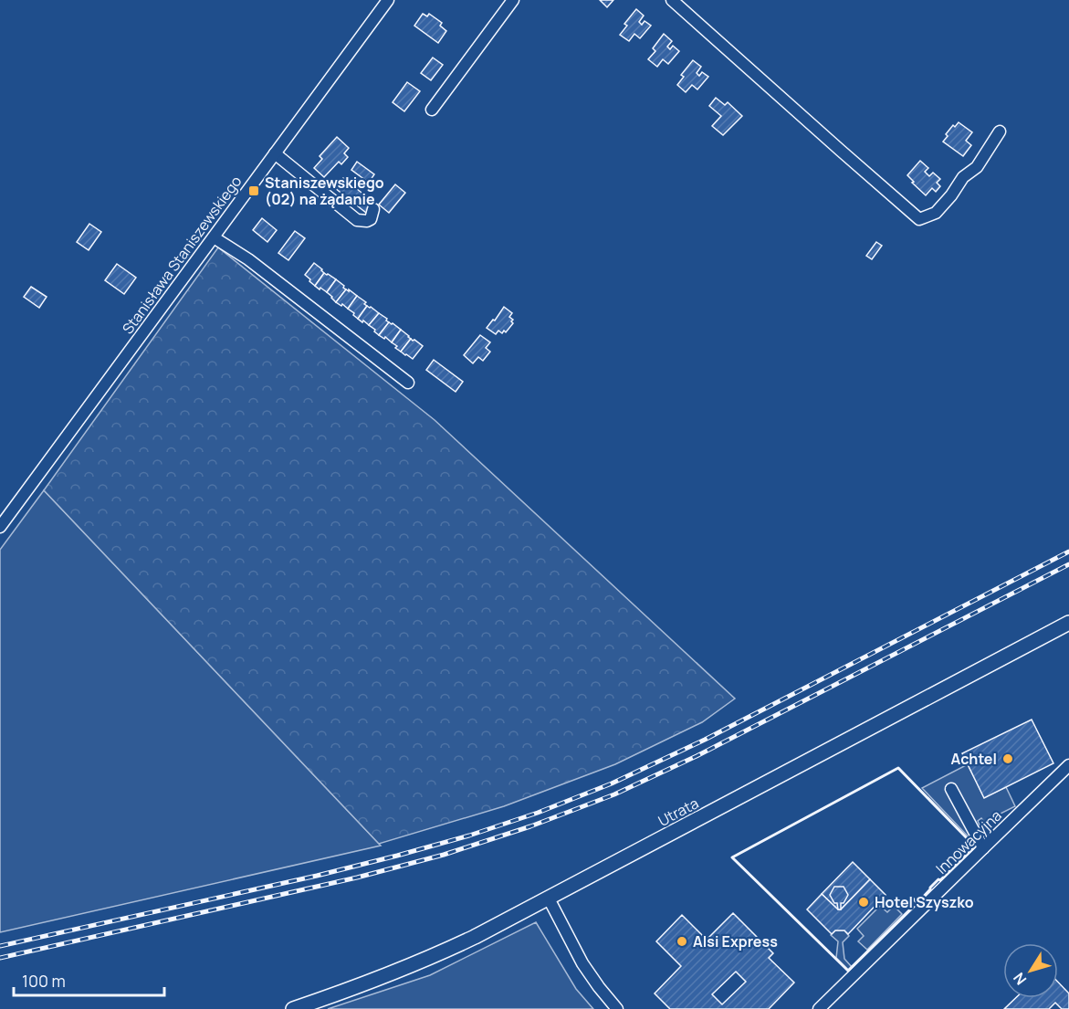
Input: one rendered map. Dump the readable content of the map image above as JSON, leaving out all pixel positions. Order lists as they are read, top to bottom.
{
  "streets": {
    "main road": ["Utrata"],
    "street": ["Stanisława Staniszewskiego", "Innowacyjna"]
  },
  "places": {
    "transit": ["Staniszewskiego (02) na żądanie"],
    "other": ["Achtel", "Hotel Szyszko", "Alsi Express"]
  },
  "scale_bar": "100 m",
  "north": "bottom left"
}
